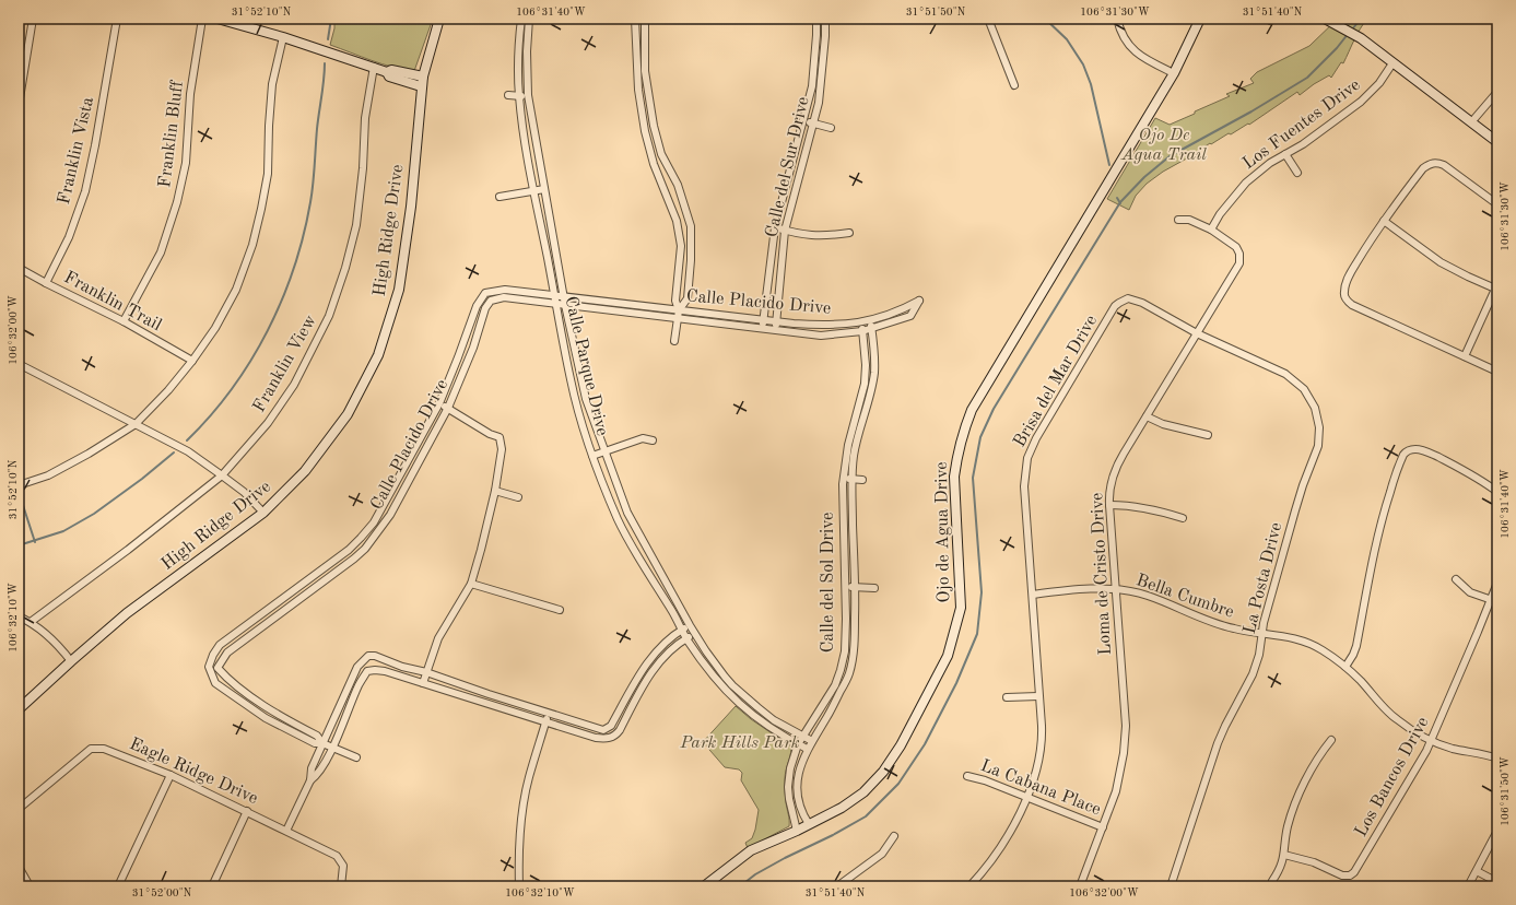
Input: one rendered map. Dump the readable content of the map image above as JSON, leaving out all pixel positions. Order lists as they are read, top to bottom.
{
  "streets": {
    "street": [
      "Los Fuentes Drive",
      "Franklin Bluff",
      "Franklin Vista",
      "Calle del Sur Drive",
      "High Ridge Drive",
      "Franklin Trail",
      "Calle Placido Drive",
      "Franklin View",
      "Calle Parque Drive",
      "Brisa del Mar Drive",
      "Ojo de Agua Drive",
      "Loma de Cristo Drive",
      "La Posta Drive",
      "Calle del Sol Drive",
      "Bella Cumbre",
      "Eagle Ridge Drive",
      "Los Bancos Drive",
      "La Cabana Place"
    ]
  },
  "crossings": [
    ["Los Fuentes Drive", "Loma de Cristo Drive"],
    ["Franklin Bluff", "Franklin Trail"],
    ["Franklin Vista", "Franklin Trail"],
    ["Calle del Sur Drive", "Calle Placido Drive"],
    ["Calle Placido Drive", "Calle Parque Drive"],
    ["Calle Placido Drive", "Calle del Sol Drive"],
    ["Calle Parque Drive", "Calle del Sol Drive"],
    ["Brisa del Mar Drive", "Loma de Cristo Drive"],
    ["Brisa del Mar Drive", "La Posta Drive"],
    ["Brisa del Mar Drive", "Bella Cumbre"],
    ["Brisa del Mar Drive", "La Cabana Place"],
    ["Ojo de Agua Drive", "Calle del Sol Drive"],
    ["Loma de Cristo Drive", "La Posta Drive"],
    ["Loma de Cristo Drive", "Bella Cumbre"],
    ["Loma de Cristo Drive", "La Cabana Place"],
    ["La Posta Drive", "Bella Cumbre"],
    ["Bella Cumbre", "Los Bancos Drive"]
  ],
  "parks": ["Ojo De Agua Trail", "Park Hills Park"],
  "coordinates": [
    "31°52'10\"N",
    "106°31'40\"W",
    "31°51'50\"N",
    "106°31'30\"W",
    "31°51'40\"N",
    "106°32'00\"W",
    "106°32'10\"W",
    "106°31'50\"W",
    "31°52'00\"N"
  ]
}
